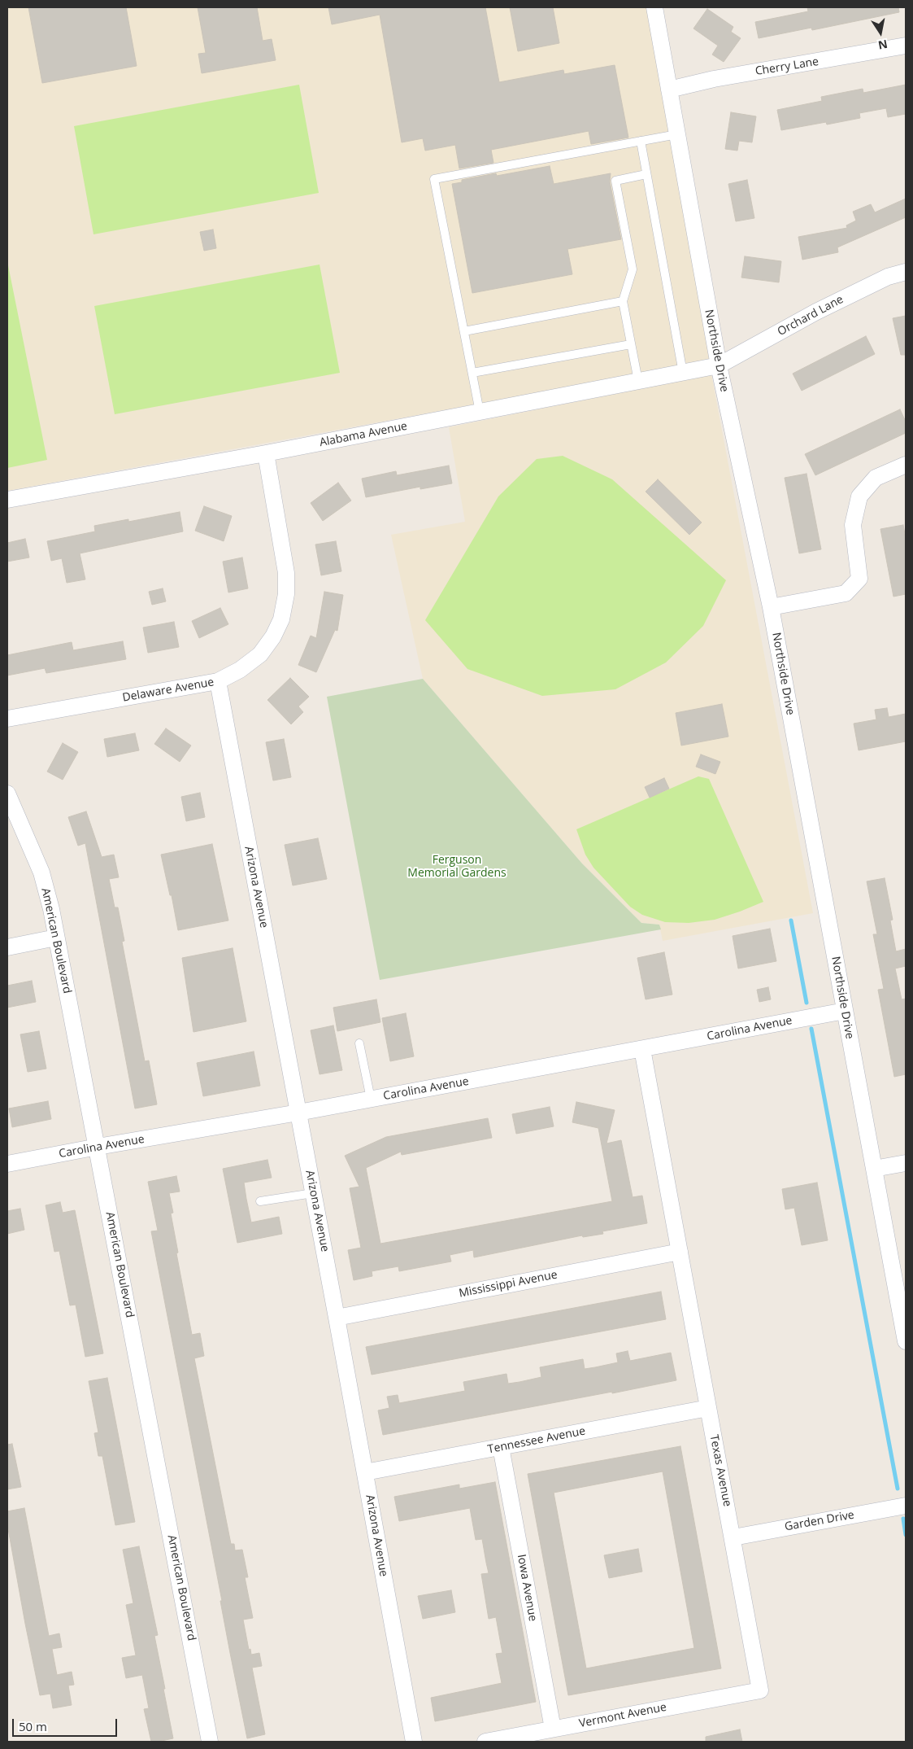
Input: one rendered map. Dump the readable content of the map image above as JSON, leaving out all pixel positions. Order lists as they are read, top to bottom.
{
  "streets": {
    "street": [
      "Cherry Lane",
      "Orchard Lane",
      "Northside Drive",
      "Alabama Avenue",
      "Delaware Avenue",
      "Arizona Avenue",
      "American Boulevard",
      "Carolina Avenue",
      "Mississippi Avenue",
      "Tennessee Avenue",
      "Texas Avenue",
      "Garden Drive",
      "Iowa Avenue",
      "Vermont Avenue"
    ]
  },
  "crossings": [
    ["Cherry Lane", "Northside Drive"],
    ["Orchard Lane", "Northside Drive"],
    ["Orchard Lane", "Alabama Avenue"],
    ["Northside Drive", "Alabama Avenue"],
    ["Northside Drive", "Carolina Avenue"],
    ["Alabama Avenue", "Delaware Avenue"],
    ["Delaware Avenue", "Arizona Avenue"],
    ["Arizona Avenue", "Carolina Avenue"],
    ["Arizona Avenue", "Mississippi Avenue"],
    ["Arizona Avenue", "Tennessee Avenue"],
    ["American Boulevard", "Carolina Avenue"],
    ["Carolina Avenue", "Texas Avenue"],
    ["Mississippi Avenue", "Texas Avenue"],
    ["Tennessee Avenue", "Texas Avenue"],
    ["Tennessee Avenue", "Iowa Avenue"],
    ["Texas Avenue", "Garden Drive"],
    ["Texas Avenue", "Vermont Avenue"],
    ["Iowa Avenue", "Vermont Avenue"]
  ],
  "parks": ["Ferguson Memorial Gardens"],
  "scale_bar": "50 m",
  "north": "bottom"
}
